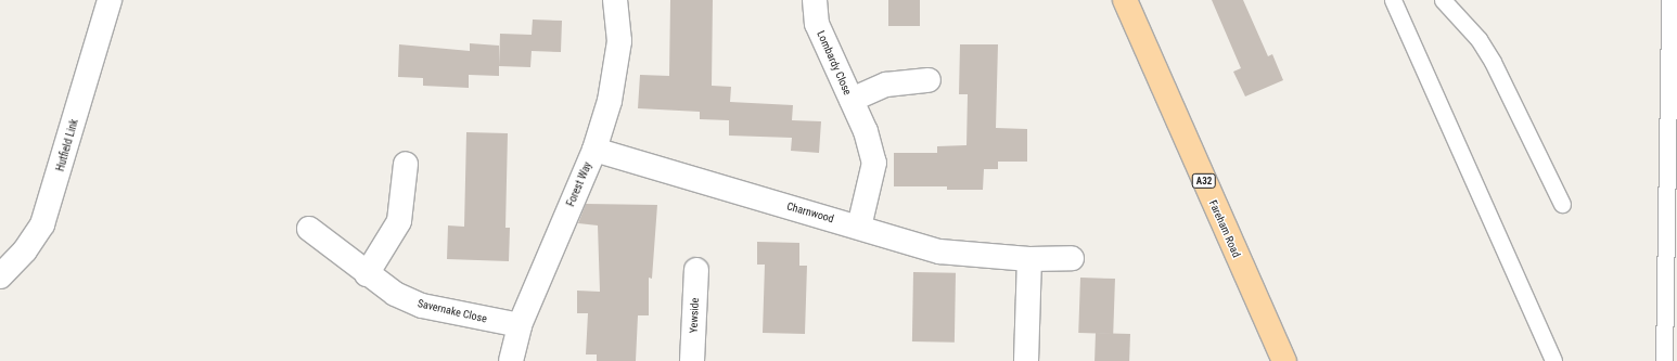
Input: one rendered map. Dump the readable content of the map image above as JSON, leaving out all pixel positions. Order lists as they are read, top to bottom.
{
  "streets": {
    "main road": ["A32", "Fareham Road"],
    "street": [
      "Lombardy Close",
      "Hutfield Link",
      "Forest Way",
      "Charnwood",
      "Savernake Close",
      "Yewside"
    ]
  },
  "crossings": [
    ["Lombardy Close", "Charnwood"],
    ["Forest Way", "Charnwood"],
    ["Forest Way", "Savernake Close"]
  ]
}
